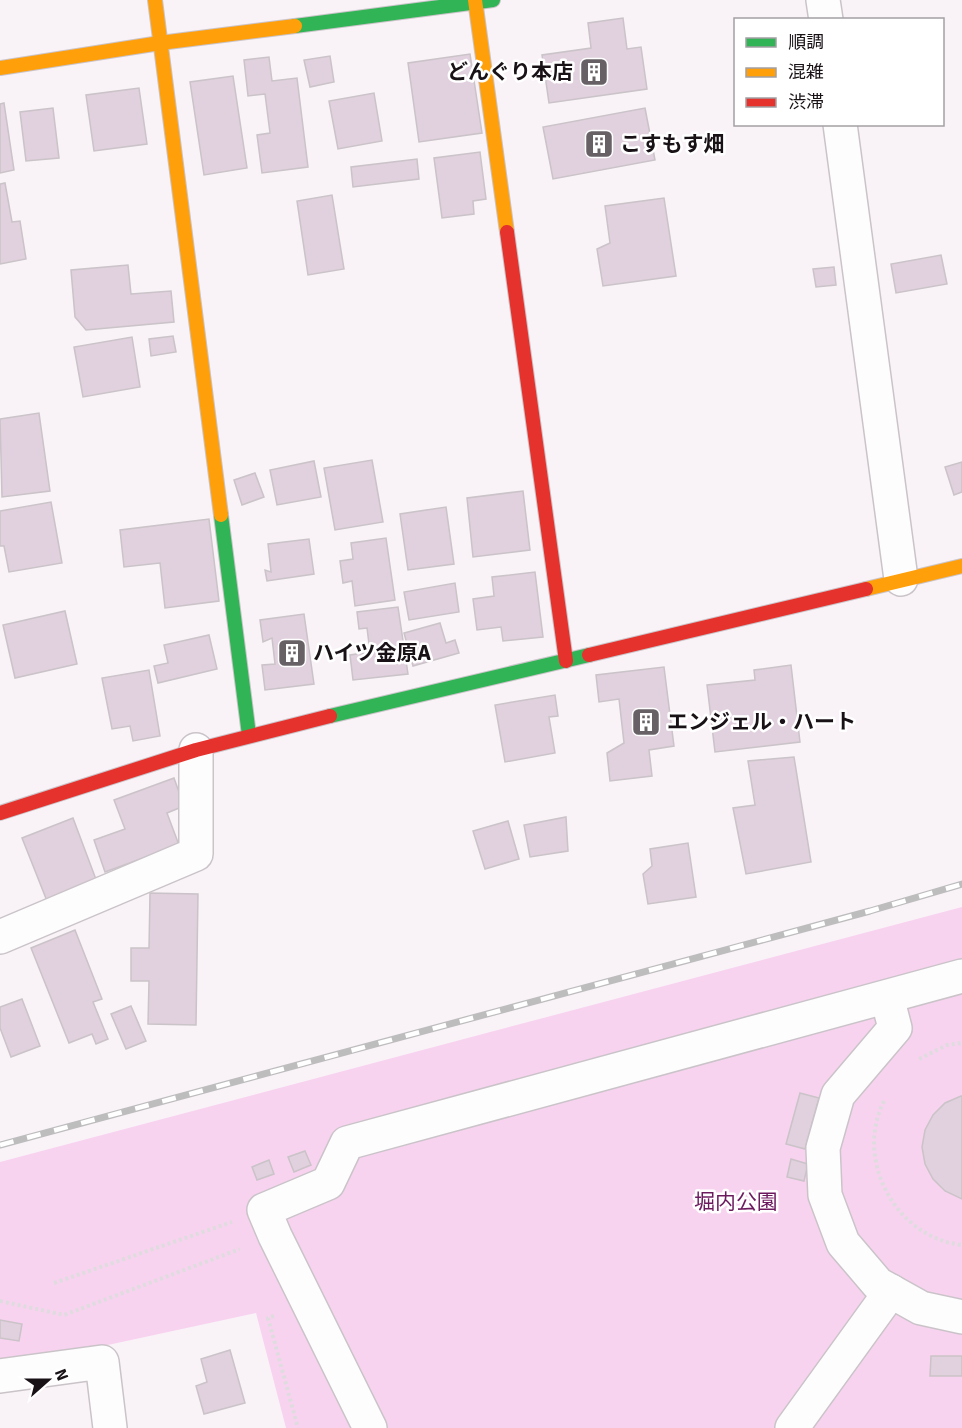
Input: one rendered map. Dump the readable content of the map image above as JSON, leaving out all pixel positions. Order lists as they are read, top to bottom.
{
  "parks": ["堀内公園"],
  "places": {
    "building": [
      "どんぐり本店",
      "こすもす畑",
      "ハイツ金原A",
      "エンジェル・ハート"
    ]
  },
  "legend": ["順調", "混雑", "渋滞"],
  "north": "right"
}
